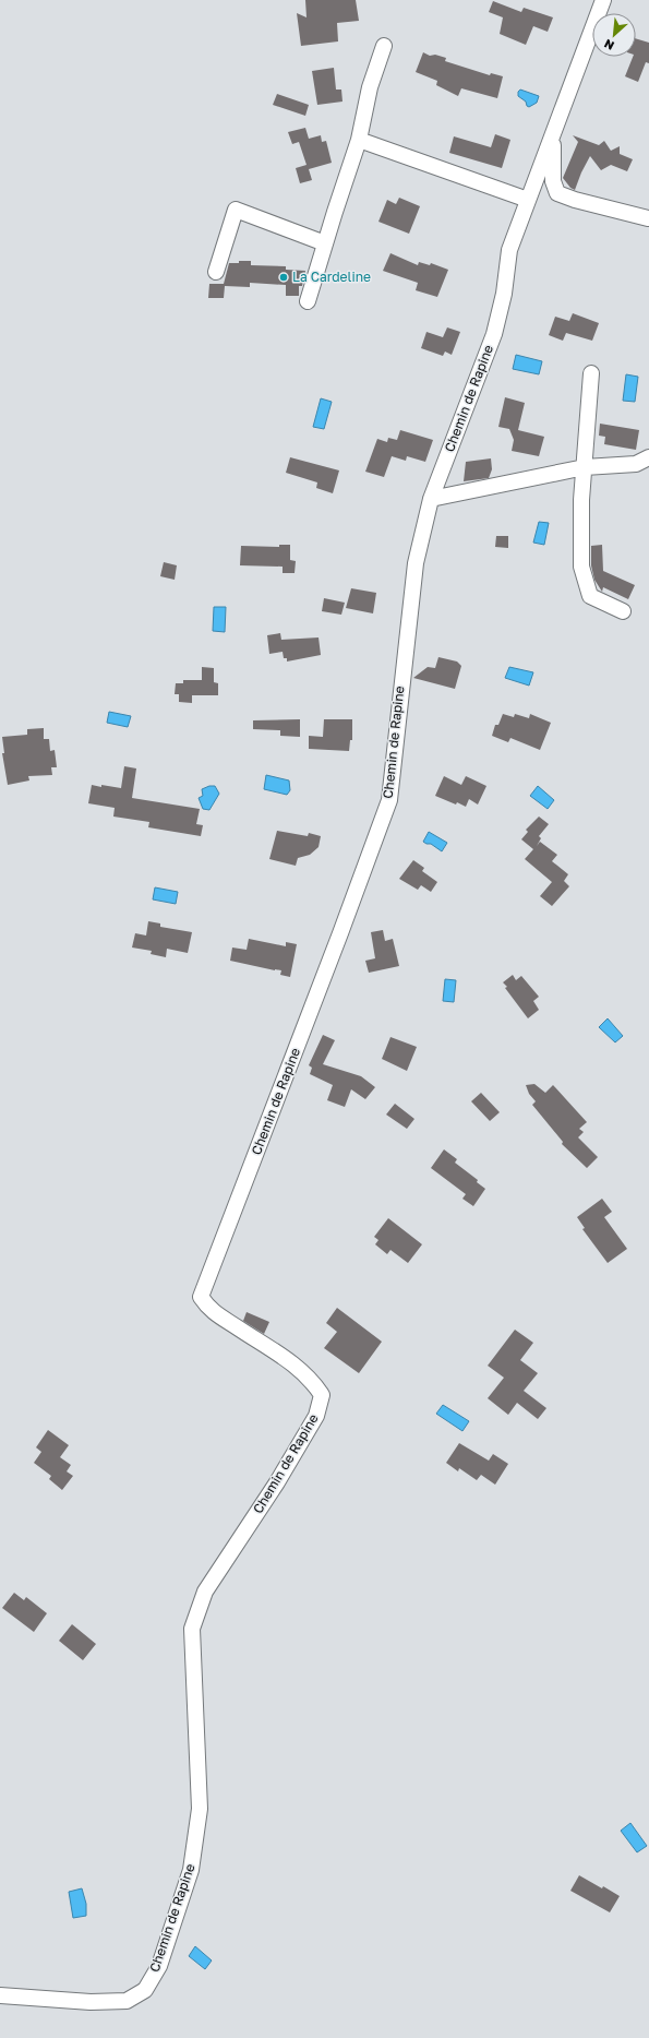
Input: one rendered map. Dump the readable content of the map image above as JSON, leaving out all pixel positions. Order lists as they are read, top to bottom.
{
  "streets": {
    "street": ["Chemin de Rapine"]
  },
  "places": ["La Cardeline"],
  "north": "bottom left"
}
